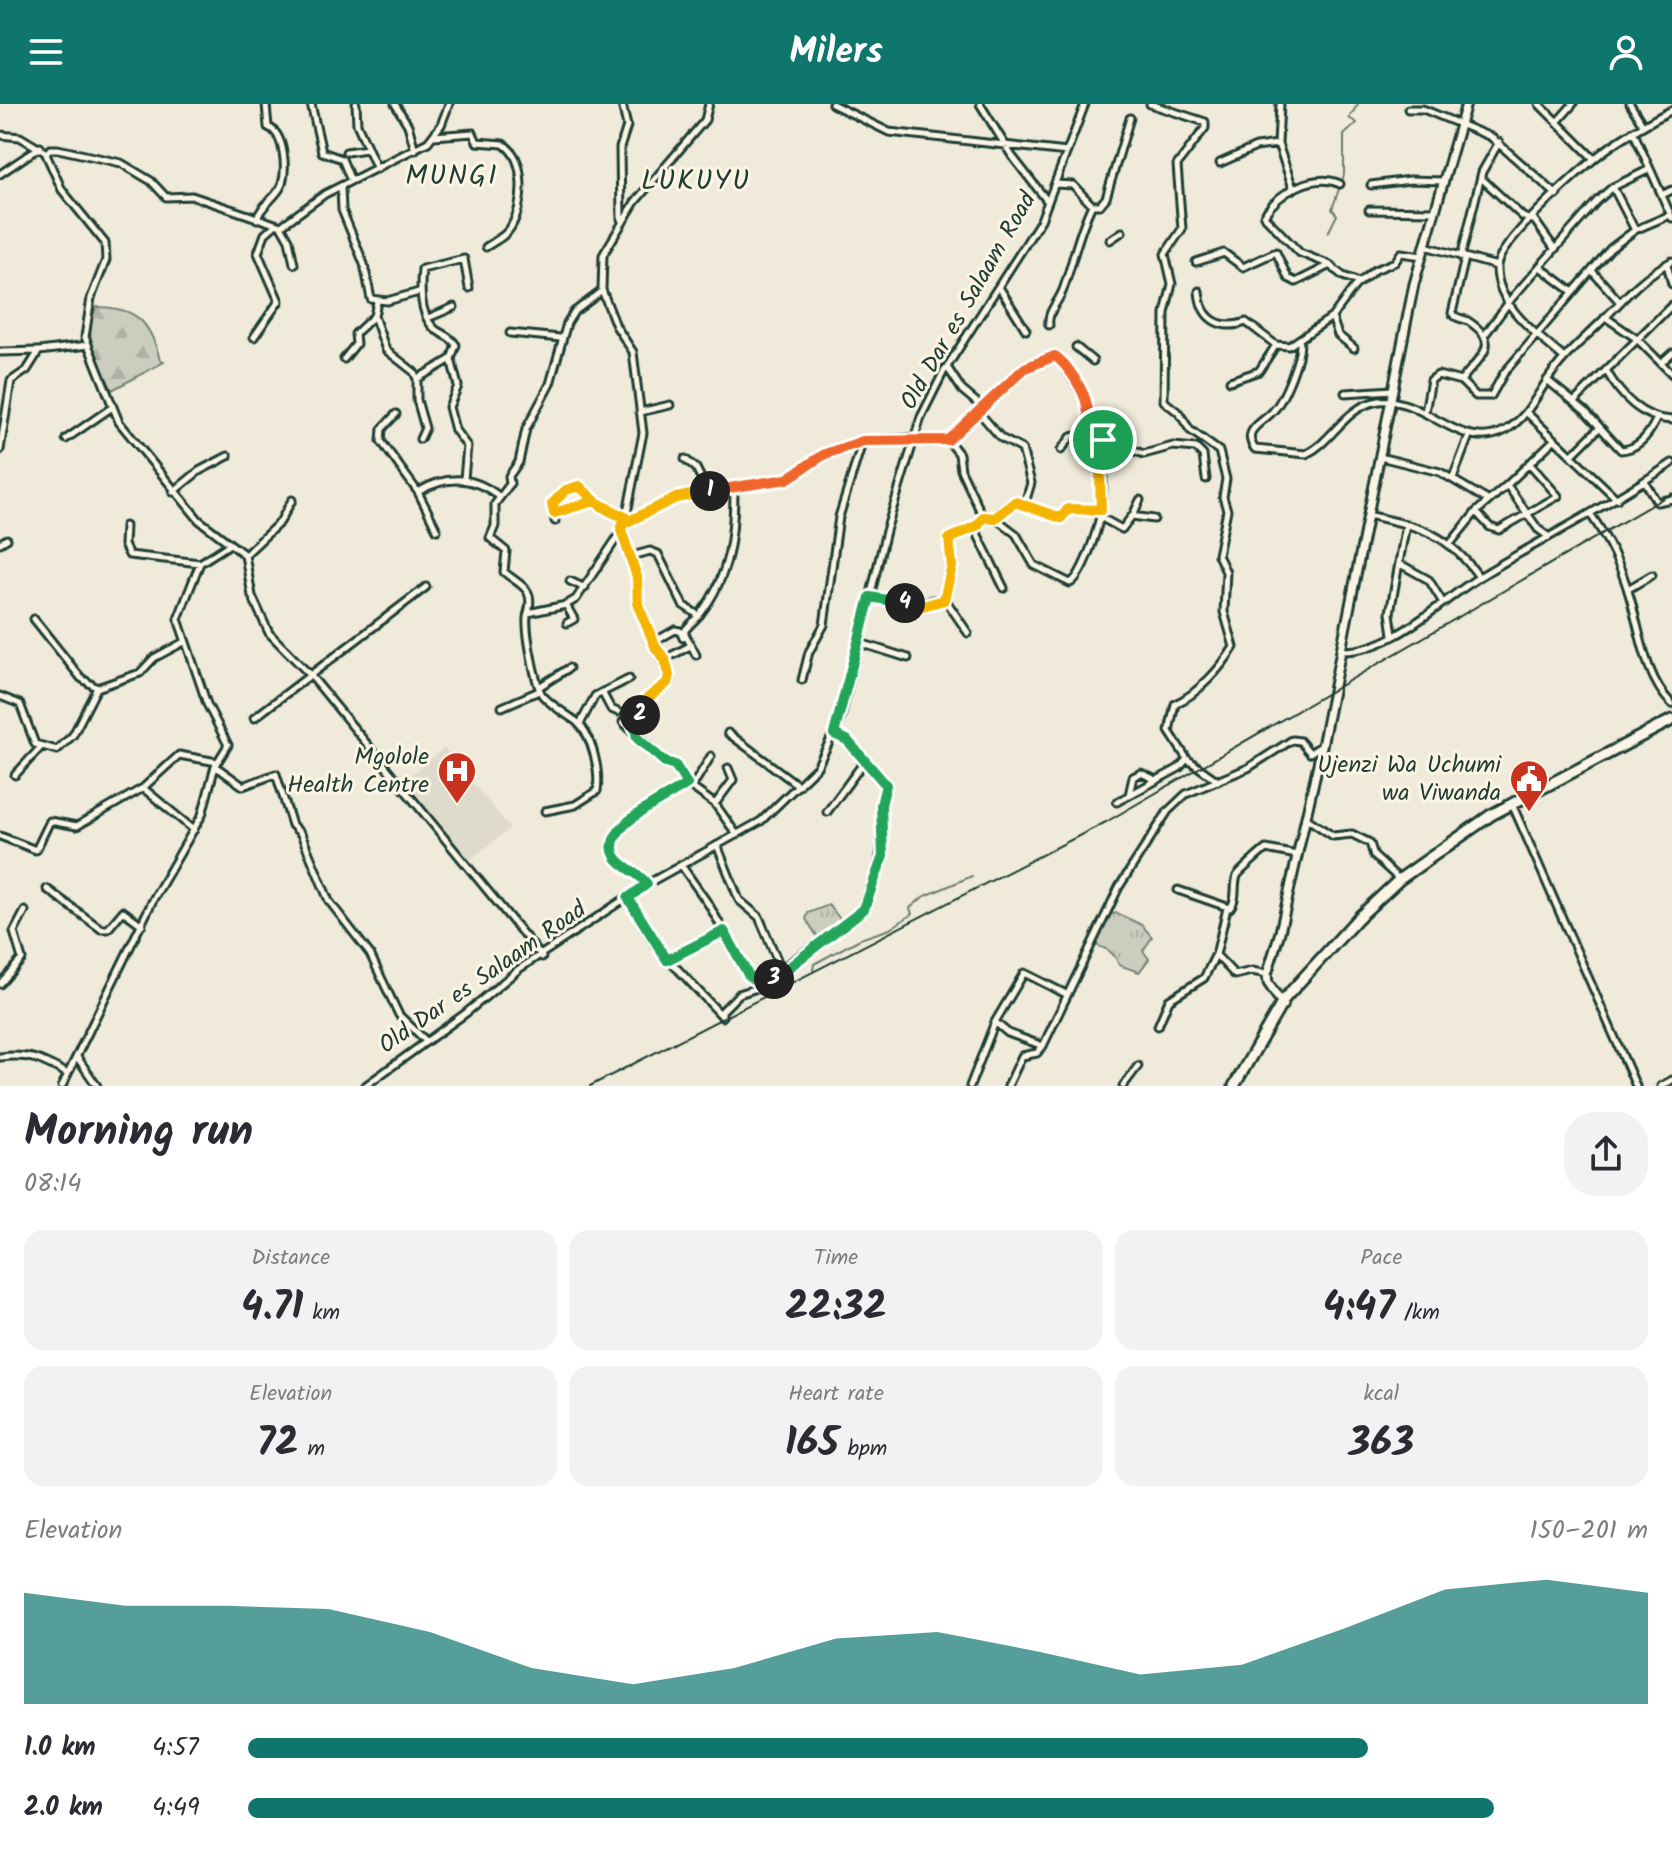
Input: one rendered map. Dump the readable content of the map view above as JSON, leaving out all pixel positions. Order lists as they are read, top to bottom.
{
  "streets": {
    "street": ["Old Dar es Salaam Road"]
  },
  "districts": ["MUNGI", "LUKUYU"],
  "places": {
    "hospital": ["Mgolole Health Centre"],
    "public building": ["Ujenzi Wa Uchumi wa Viwanda"]
  },
  "page": {
    "header": "Milers",
    "pins": [
      "1",
      "4",
      "2",
      "3"
    ],
    "heading": ["Morning run", "08:14"],
    "stats": [
      ["Distance", "4.71 km"],
      ["Time", "22:32"],
      ["Pace", "4:47 /km"],
      ["Elevation", "72 m"],
      ["Heart rate", "165 bpm"],
      ["kcal", "363"]
    ],
    "chart": ["Elevation", "150–201 m"],
    "list": [
      {
        "name": "1.0 km",
        "note": "4:57"
      },
      {
        "name": "2.0 km",
        "note": "4:49"
      }
    ]
  }
}
